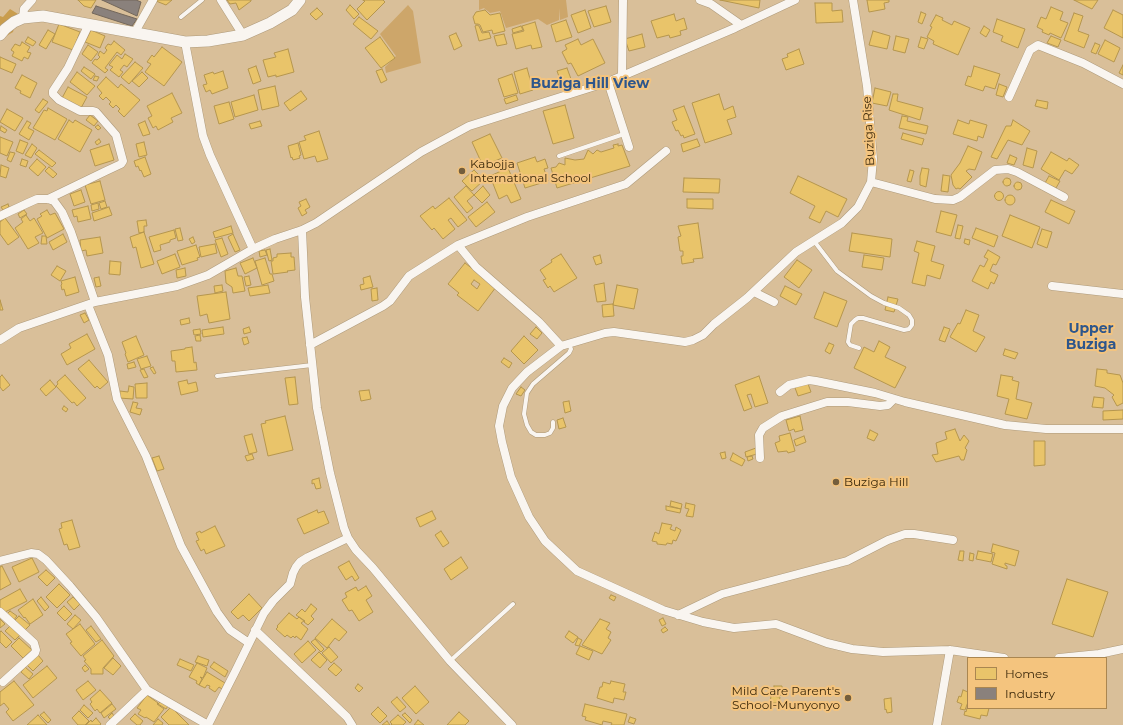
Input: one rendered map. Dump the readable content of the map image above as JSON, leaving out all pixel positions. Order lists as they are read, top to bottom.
{
  "streets": {
    "street": ["Buziga Rise"]
  },
  "districts": ["Buziga Hill View", "Upper Buziga"],
  "places": ["Kabojja International School", "Buziga Hill", "Mild Care Parent's School-Munyonyo"],
  "legend": ["Homes", "Industry"]
}
